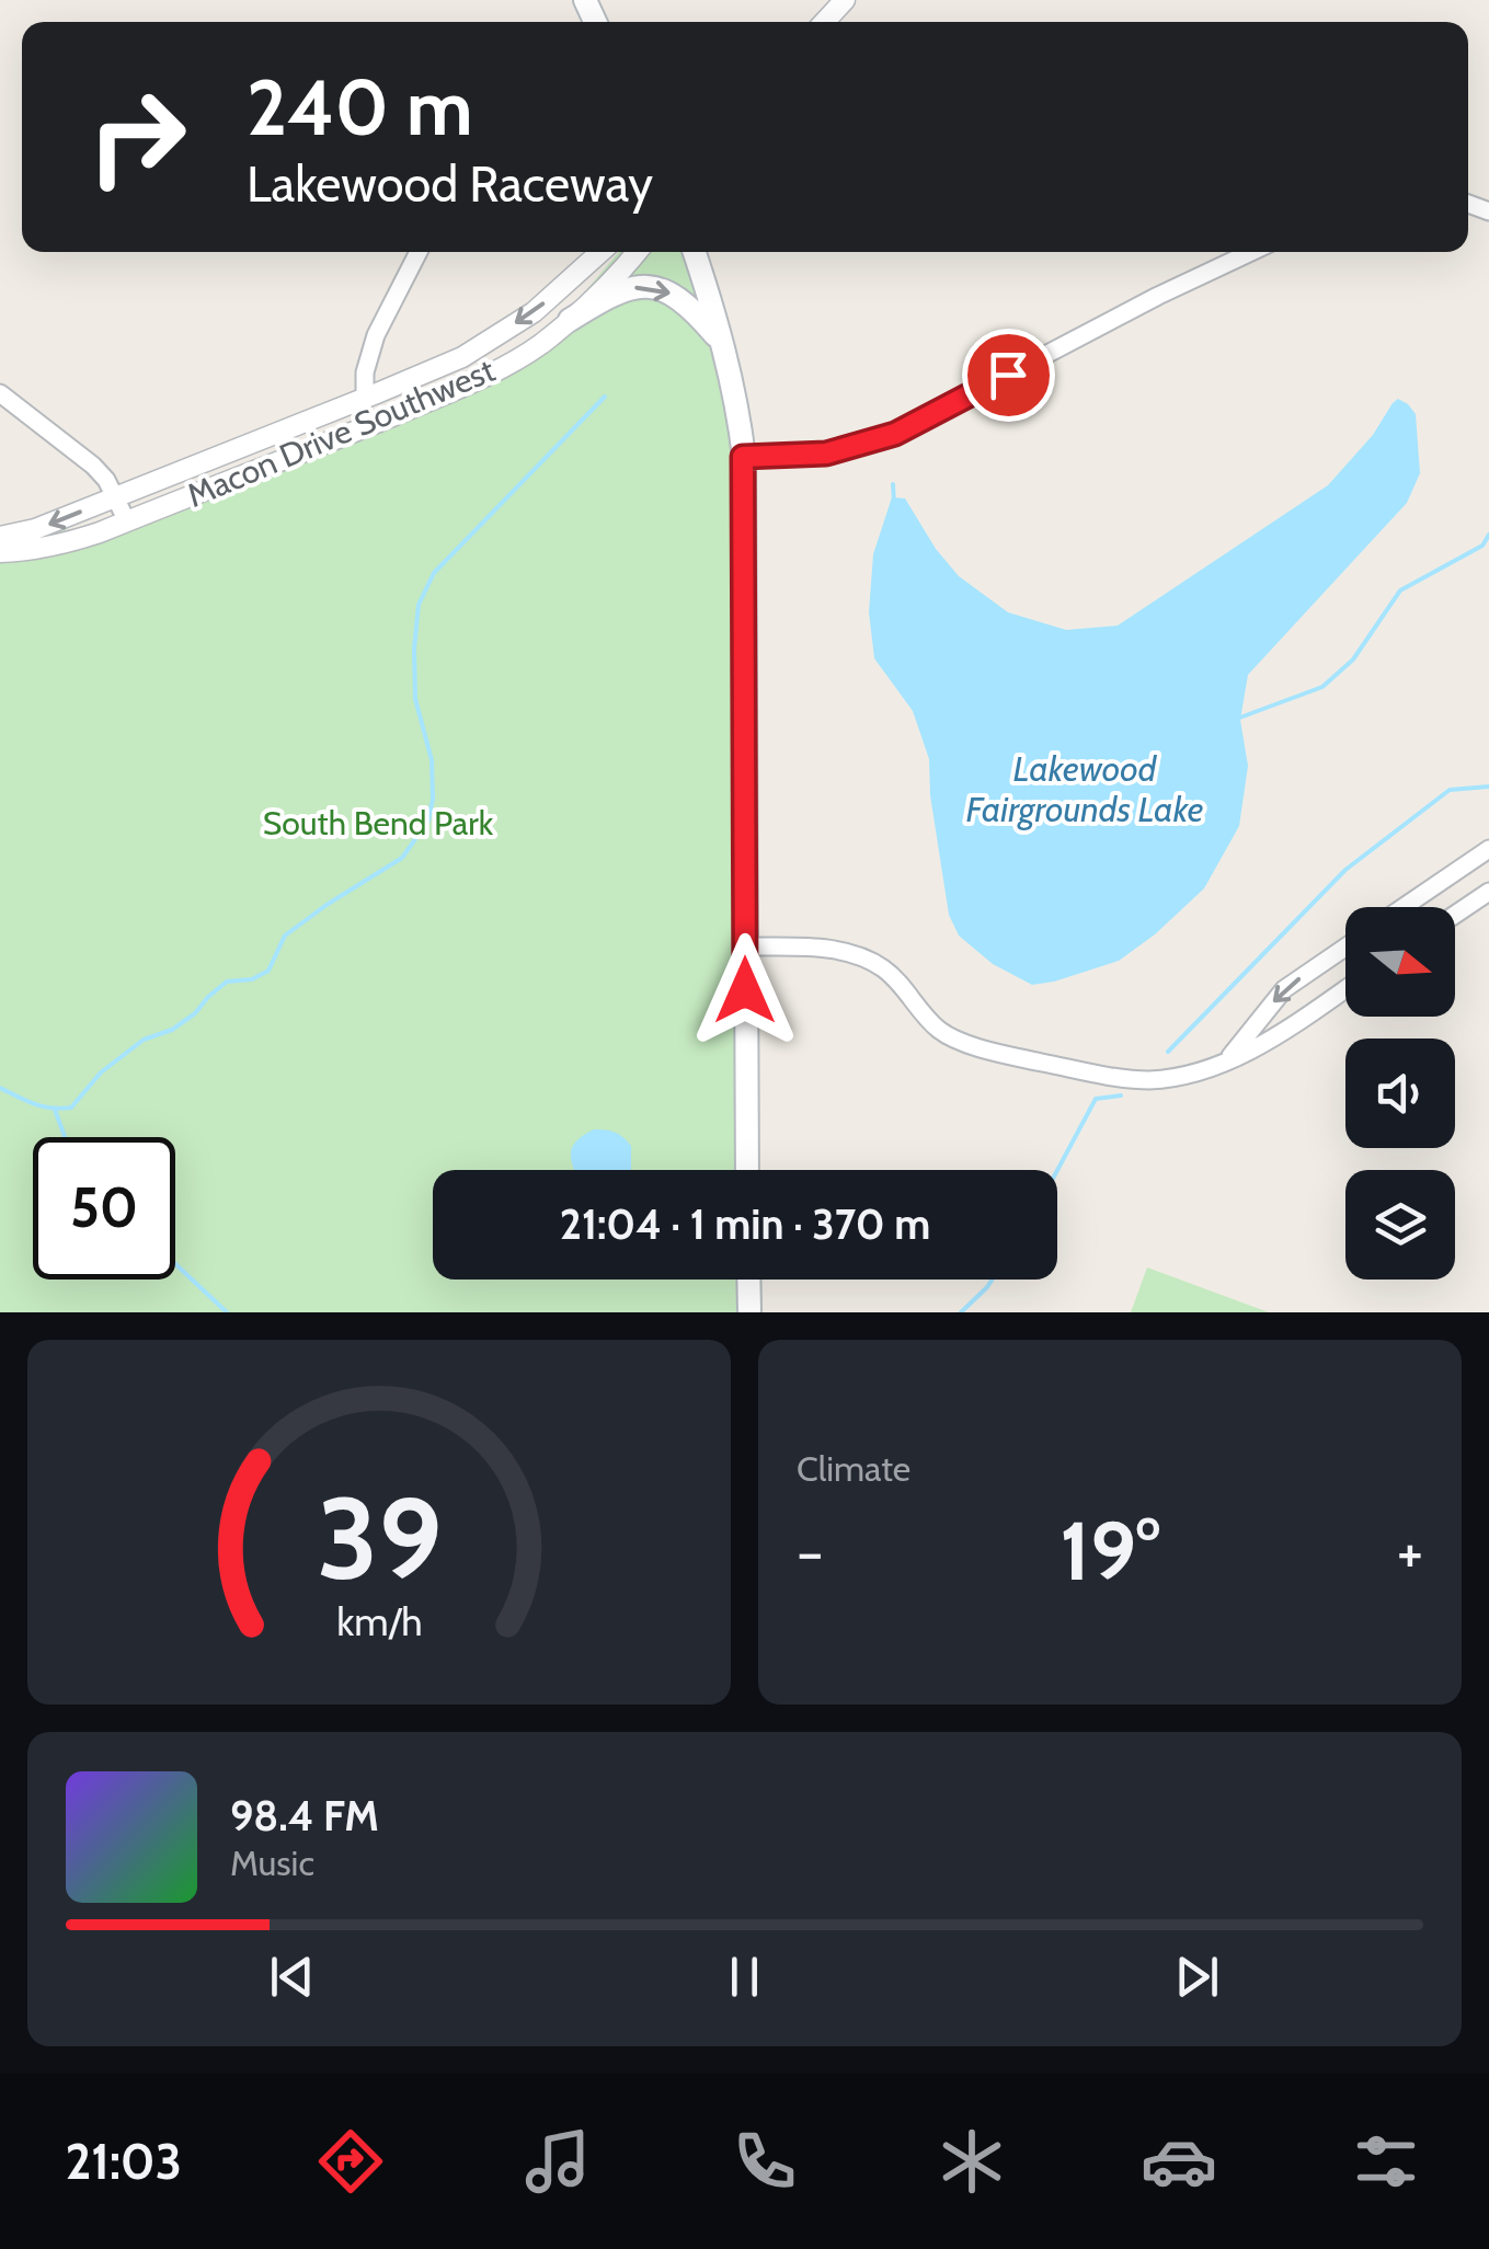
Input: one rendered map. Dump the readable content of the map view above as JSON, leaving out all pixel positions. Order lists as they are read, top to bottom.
{
  "streets": {
    "street": ["Macon Drive Southwest"]
  },
  "water": ["Lakewood Fairgrounds Lake"],
  "parks": ["South Bend Park"],
  "north": "right",
  "page": {
    "turn": ["240 m", "Lakewood Raceway"],
    "limit": "50",
    "trip": "21:04 · 1 min · 370 m",
    "tile": "Climate",
    "heat": ["−", "19°", "+"],
    "song": ["98.4 FM", "Music"],
    "tabs": "21:03",
    "gauge": ["39", "km/h"]
  }
}
